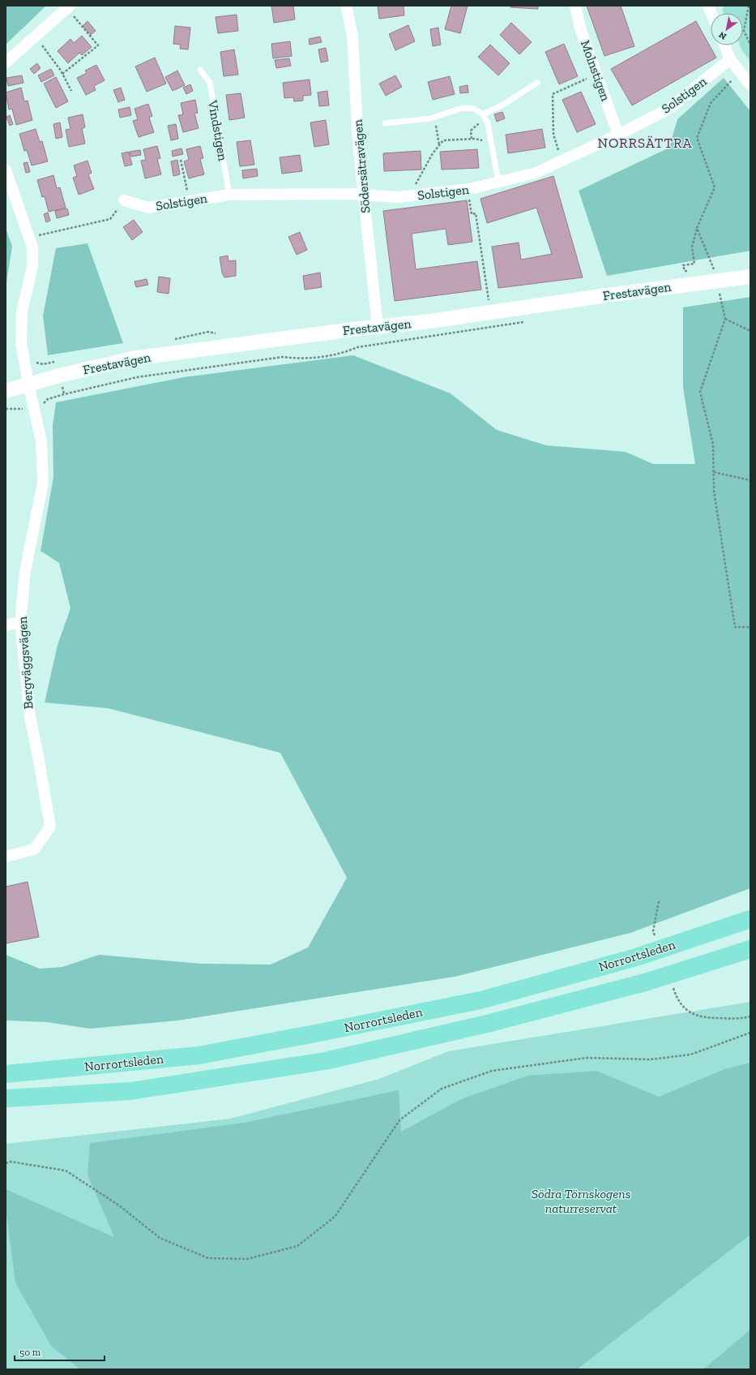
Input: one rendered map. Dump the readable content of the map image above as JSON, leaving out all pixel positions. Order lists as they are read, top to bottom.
{
  "streets": {
    "highway": ["Norrortsleden"],
    "street": [
      "Molnstigen",
      "Solstigen",
      "Södersätravägen",
      "Frestavägen",
      "Bergväggsvägen"
    ],
    "lane": ["Vindstigen"]
  },
  "crossings": [
    ["Molnstigen", "Solstigen"],
    ["Solstigen", "Vindstigen"],
    ["Solstigen", "Södersätravägen"],
    ["Södersätravägen", "Frestavägen"],
    ["Frestavägen", "Bergväggsvägen"]
  ],
  "districts": ["NORRSÄTTRA"],
  "parks": ["Södra Törnskogens naturreservat"],
  "scale_bar": "50 m",
  "north": "bottom left"
}
